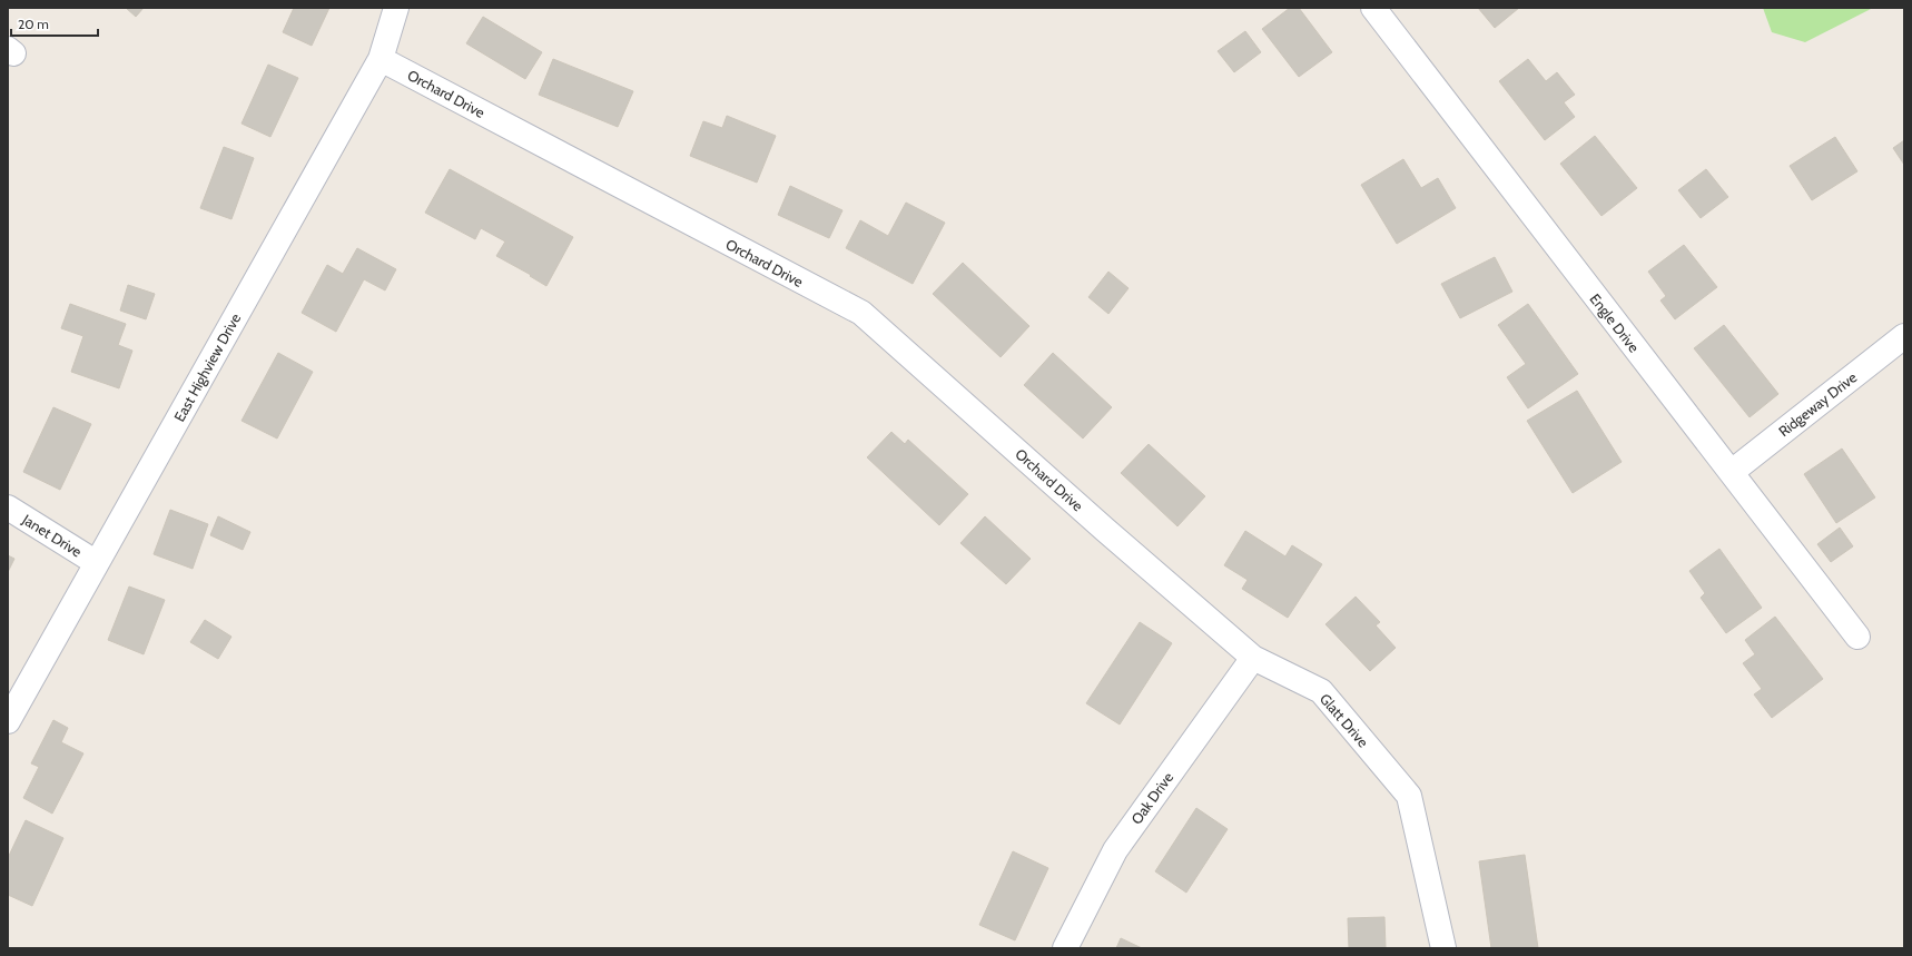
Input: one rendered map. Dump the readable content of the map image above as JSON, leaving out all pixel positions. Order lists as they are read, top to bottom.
{
  "streets": {
    "street": [
      "Orchard Drive",
      "Engle Drive",
      "East Highview Drive",
      "Ridgeway Drive",
      "Janet Drive",
      "Glatt Drive",
      "Oak Drive"
    ]
  },
  "crossings": [
    ["Orchard Drive", "East Highview Drive"],
    ["Orchard Drive", "Glatt Drive"],
    ["Engle Drive", "Ridgeway Drive"],
    ["East Highview Drive", "Janet Drive"],
    ["Glatt Drive", "Oak Drive"]
  ],
  "scale_bar": "20 m"
}
